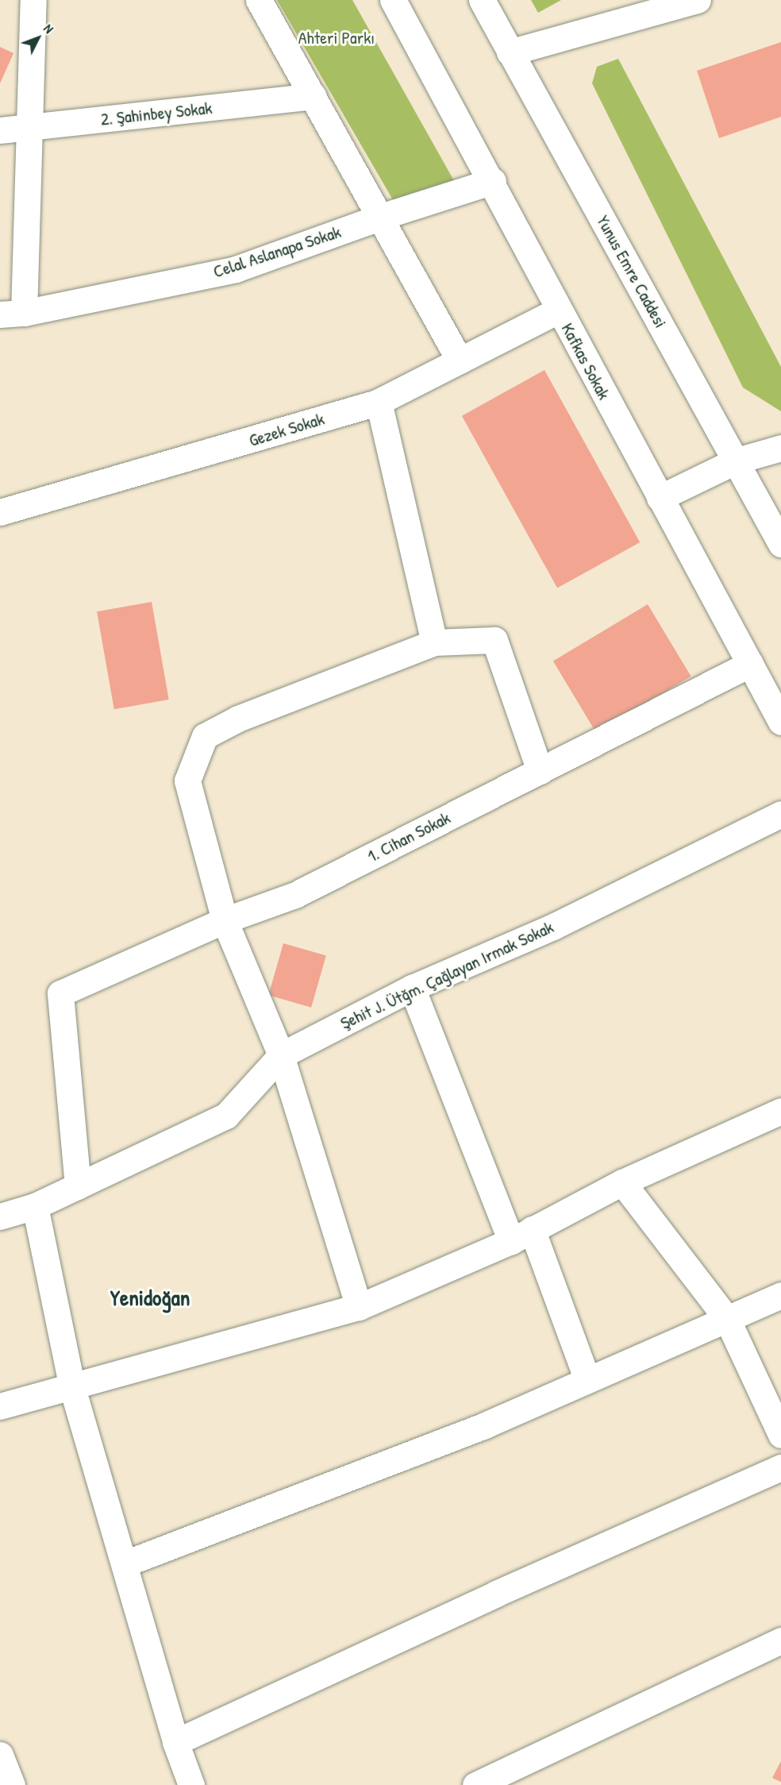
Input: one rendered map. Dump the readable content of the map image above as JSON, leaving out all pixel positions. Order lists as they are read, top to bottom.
{
  "streets": {
    "street": [
      "2. Şahinbey Sokak",
      "Celal Aslanapa Sokak",
      "Yunus Emre Caddesi",
      "Kafkas Sokak",
      "Gezek Sokak",
      "1. Cihan Sokak",
      "Şehit J. Ütğm. Çağlayan Irmak Sokak"
    ]
  },
  "crossings": [
    ["Celal Aslanapa Sokak", "Kafkas Sokak"],
    ["Kafkas Sokak", "Gezek Sokak"],
    ["Kafkas Sokak", "1. Cihan Sokak"],
    ["1. Cihan Sokak", "Şehit J. Ütğm. Çağlayan Irmak Sokak"]
  ],
  "districts": ["Yenidoğan"],
  "parks": ["Ahteri Parkı"],
  "north": "top right"
}
